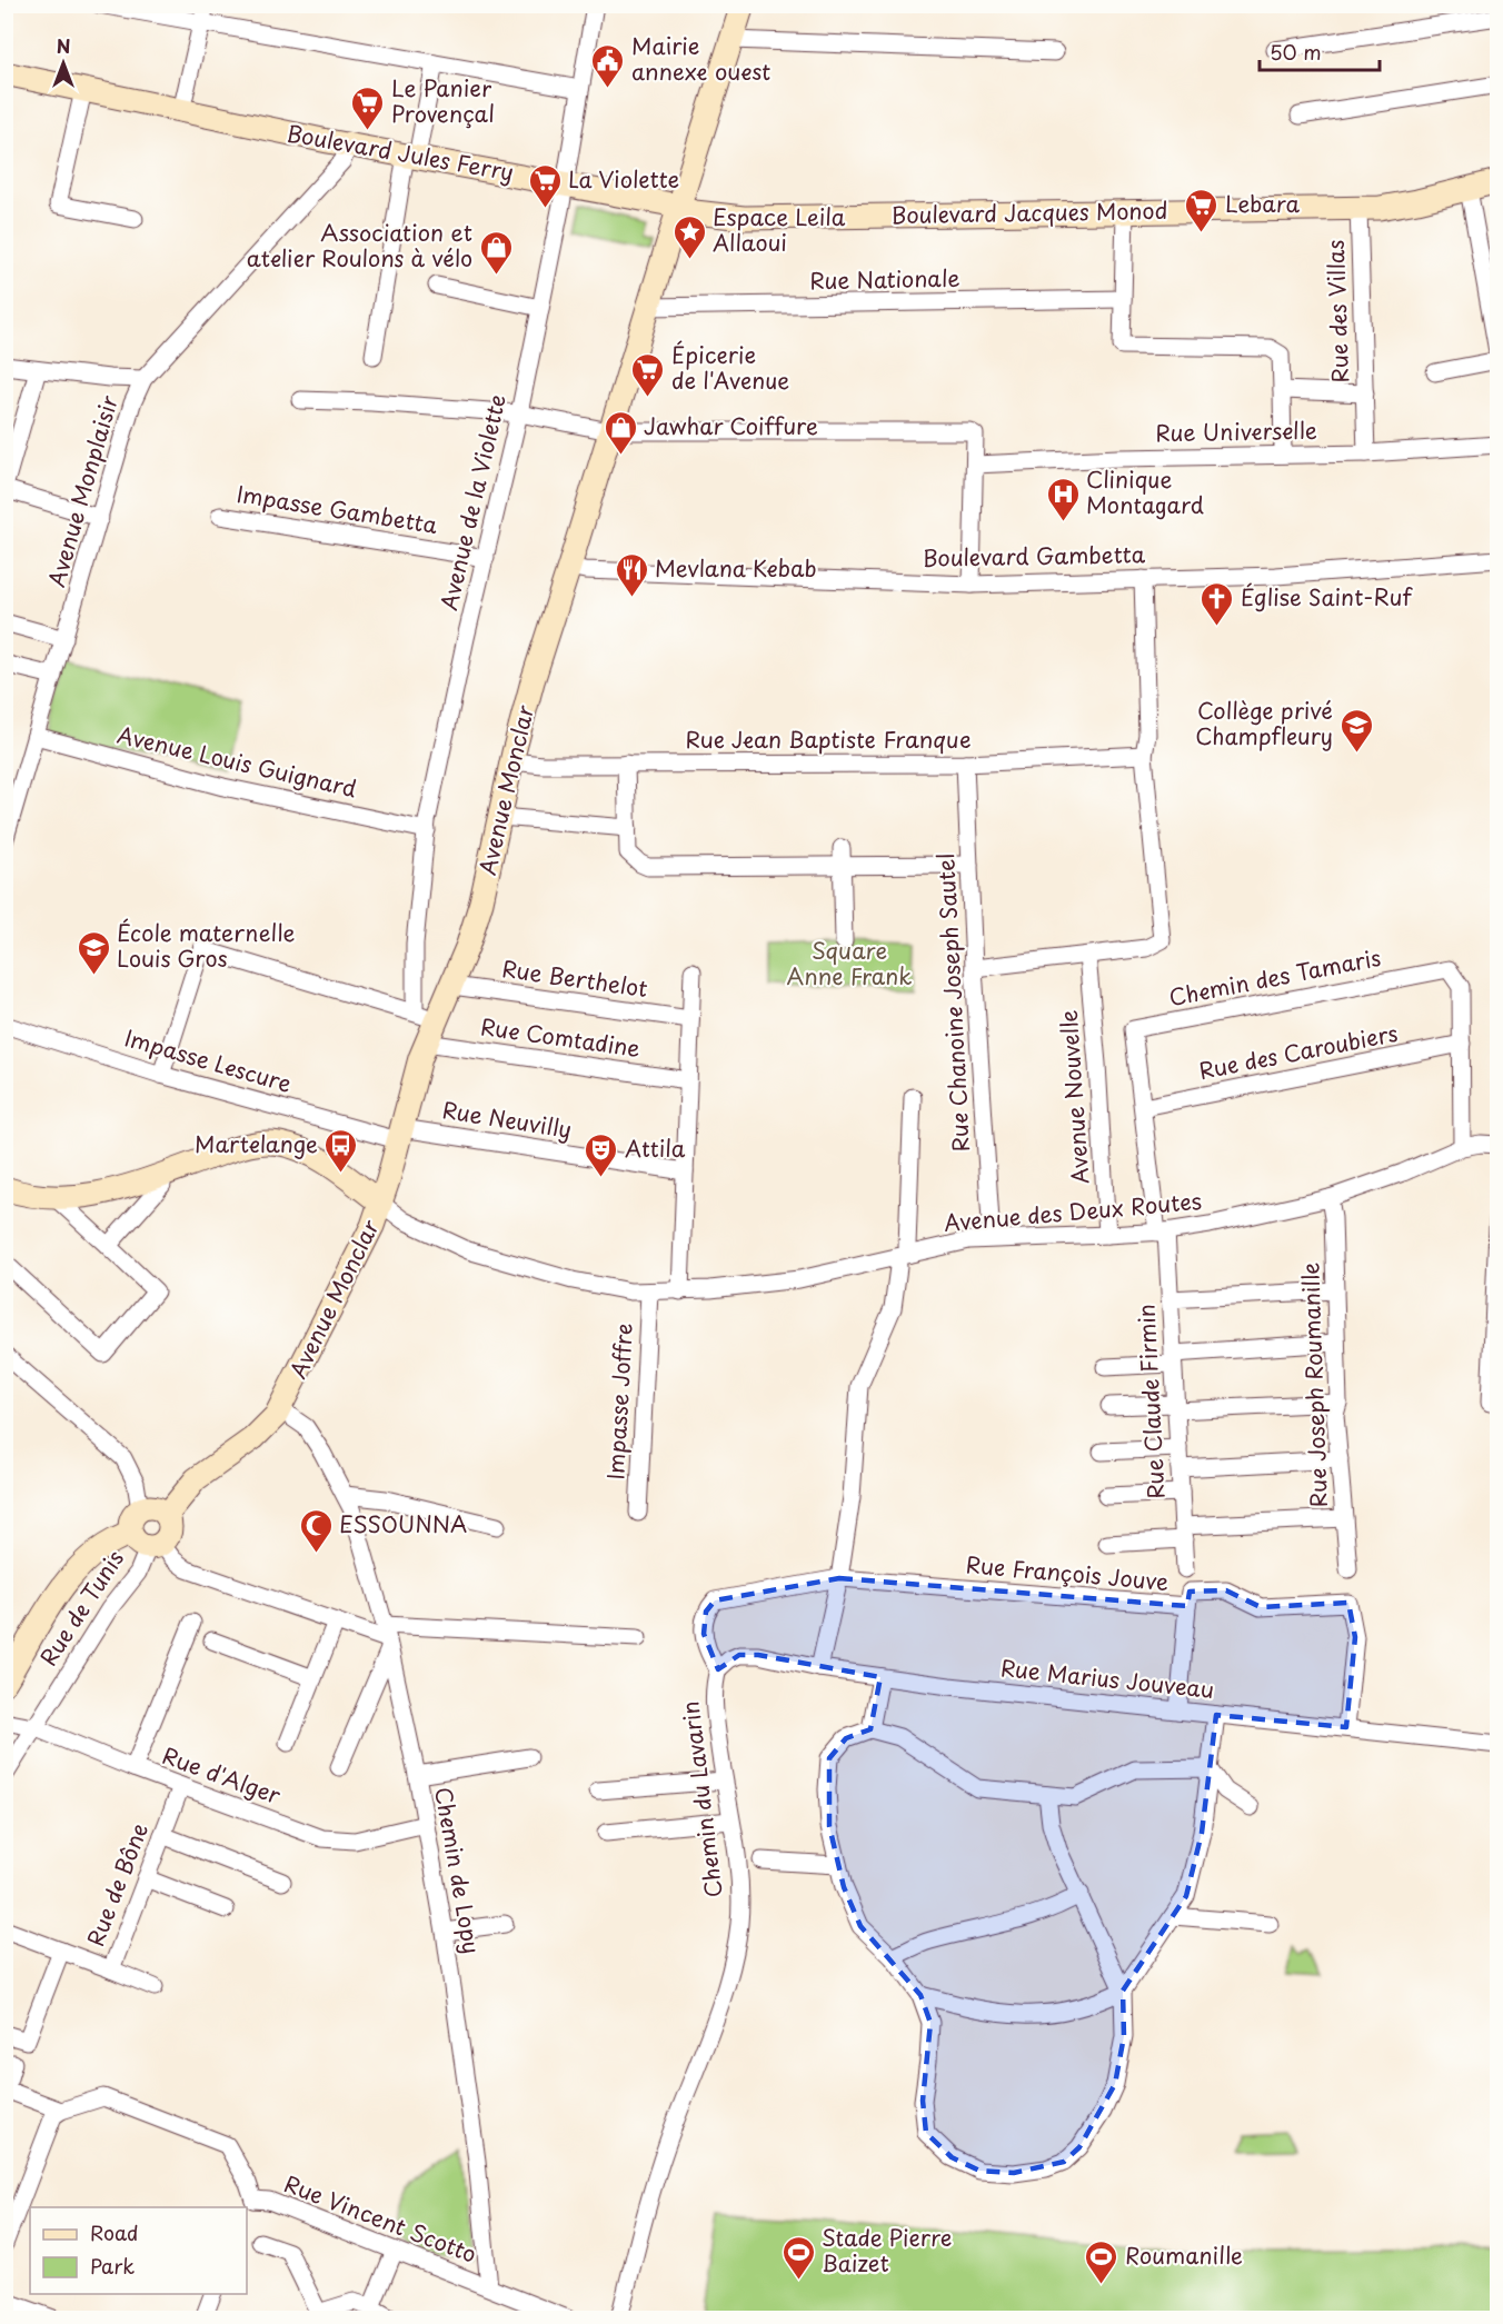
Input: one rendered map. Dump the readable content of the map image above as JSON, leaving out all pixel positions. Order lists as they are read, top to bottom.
{
  "streets": {
    "street": [
      "Boulevard Jules Ferry",
      "Boulevard Jacques Monod",
      "Rue Nationale",
      "Rue des Villas",
      "Rue Universelle",
      "Avenue Monplaisir",
      "Avenue de la Violette",
      "Impasse Gambetta",
      "Boulevard Gambetta",
      "Rue Jean Baptiste Franque",
      "Avenue Louis Guignard",
      "Avenue Monclar",
      "Chemin des Tamaris",
      "Rue Berthelot",
      "Rue Chanoine Joseph Sautel",
      "Rue Comtadine",
      "Rue des Caroubiers",
      "Impasse Lescure",
      "Avenue Nouvelle",
      "Rue Neuvilly",
      "Avenue des Deux Routes",
      "Rue Joseph Roumanille",
      "Impasse Joffre",
      "Rue Claude Firmin",
      "Rue François Jouve",
      "Rue de Tunis",
      "Rue Marius Jouveau",
      "Rue d'Alger",
      "Chemin du Lavarin",
      "Chemin de Lopy",
      "Rue de Bône",
      "Rue Vincent Scotto"
    ]
  },
  "crossings": [
    ["Boulevard Jules Ferry", "Boulevard Jacques Monod"],
    ["Boulevard Jules Ferry", "Avenue Monplaisir"],
    ["Boulevard Jules Ferry", "Avenue de la Violette"],
    ["Boulevard Jules Ferry", "Avenue Monclar"],
    ["Boulevard Jacques Monod", "Rue des Villas"],
    ["Boulevard Jacques Monod", "Avenue Monclar"],
    ["Rue Nationale", "Avenue Monclar"],
    ["Rue des Villas", "Rue Universelle"],
    ["Avenue Monplaisir", "Avenue Louis Guignard"],
    ["Avenue de la Violette", "Impasse Gambetta"],
    ["Avenue de la Violette", "Avenue Louis Guignard"],
    ["Avenue de la Violette", "Avenue Monclar"],
    ["Avenue de la Violette", "Rue Comtadine"],
    ["Boulevard Gambetta", "Avenue Monclar"],
    ["Rue Jean Baptiste Franque", "Avenue Monclar"],
    ["Rue Jean Baptiste Franque", "Rue Chanoine Joseph Sautel"],
    ["Avenue Monclar", "Rue Berthelot"],
    ["Avenue Monclar", "Rue Comtadine"],
    ["Avenue Monclar", "Impasse Lescure"],
    ["Avenue Monclar", "Rue Neuvilly"],
    ["Avenue Monclar", "Avenue des Deux Routes"],
    ["Avenue Monclar", "Rue de Tunis"],
    ["Avenue Monclar", "Chemin de Lopy"],
    ["Chemin des Tamaris", "Rue des Caroubiers"],
    ["Chemin des Tamaris", "Avenue des Deux Routes"],
    ["Chemin des Tamaris", "Rue Claude Firmin"],
    ["Rue Chanoine Joseph Sautel", "Avenue des Deux Routes"],
    ["Rue Comtadine", "Impasse Lescure"],
    ["Impasse Lescure", "Rue Neuvilly"],
    ["Avenue Nouvelle", "Avenue des Deux Routes"],
    ["Avenue des Deux Routes", "Rue Joseph Roumanille"],
    ["Avenue des Deux Routes", "Impasse Joffre"],
    ["Avenue des Deux Routes", "Rue Claude Firmin"],
    ["Rue François Jouve", "Rue Marius Jouveau"],
    ["Rue de Tunis", "Rue d'Alger"],
    ["Rue Marius Jouveau", "Chemin du Lavarin"],
    ["Rue d'Alger", "Chemin de Lopy"],
    ["Rue d'Alger", "Rue de Bône"],
    ["Chemin de Lopy", "Rue Vincent Scotto"]
  ],
  "parks": ["Square Anne Frank"],
  "places": {
    "public building": ["Mairie annexe ouest"],
    "supermarket": [
      "Le Panier Provençal",
      "La Violette",
      "Lebara",
      "Épicerie de l'Avenue"
    ],
    "place": ["Espace Leila Allaoui"],
    "shop": ["Association et atelier Roulons à vélo", "Jawhar Coiffure"],
    "hospital": ["Clinique Montagard"],
    "restaurant": ["Mevlana Kebab"],
    "church": ["Église Saint-Ruf"],
    "school or university": ["Collège privé Champfleury", "École maternelle Louis Gros"],
    "bus stop": ["Martelange"],
    "theatre": ["Attila"],
    "mosque": ["ESSOUNNA"],
    "sports": ["Stade Pierre Baizet", "Roumanille"]
  },
  "legend": ["Road", "Park"],
  "scale_bar": "50 m",
  "north": "top"
}
